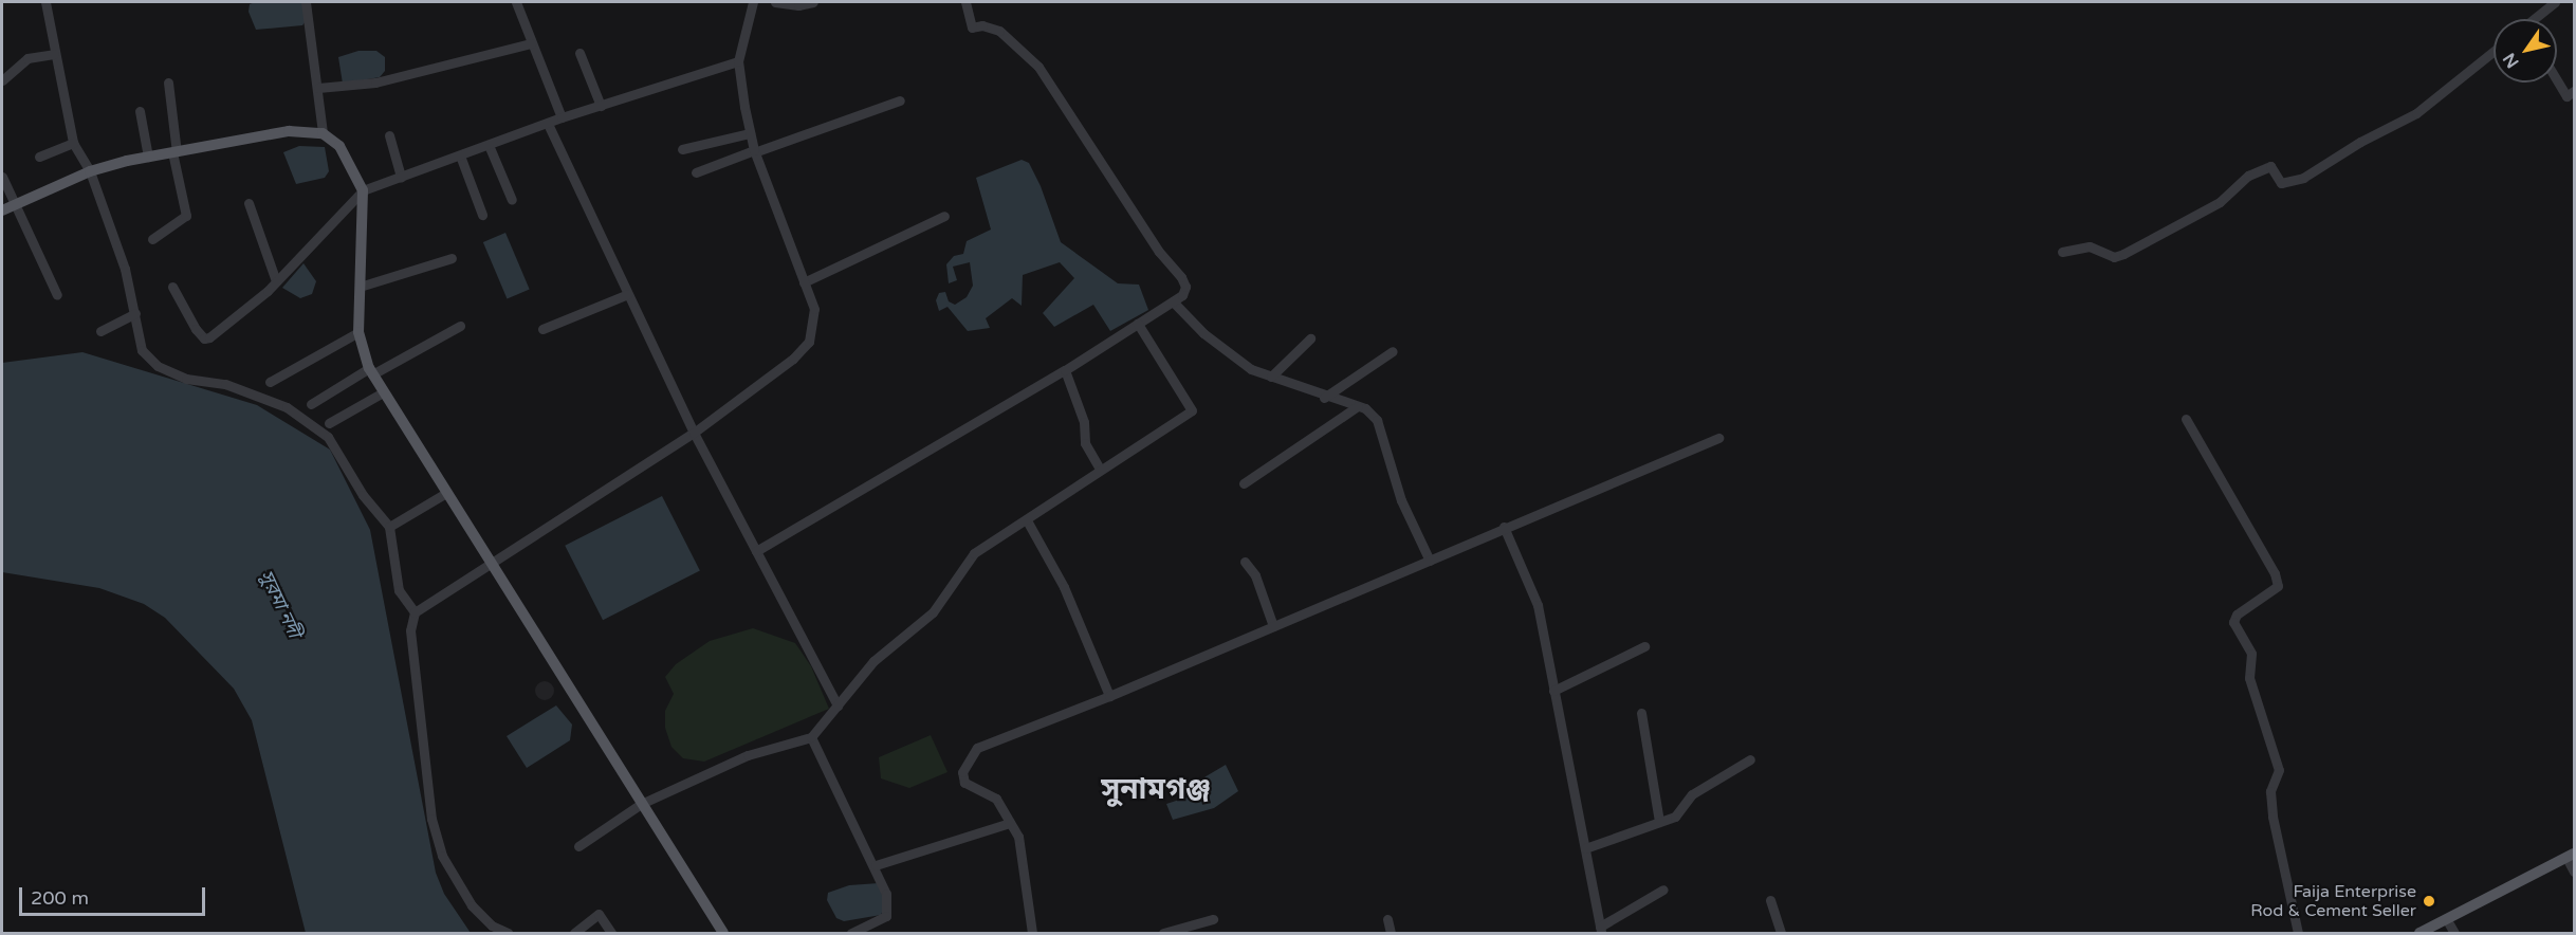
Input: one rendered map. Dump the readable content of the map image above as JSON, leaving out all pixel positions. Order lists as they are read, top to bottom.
{
  "districts": ["সুনামগঞ্জ"],
  "water": ["সুরমা নদী"],
  "places": ["Faija Enterprise Rod & Cement Seller"],
  "scale_bar": "200 m",
  "north": "bottom left"
}
